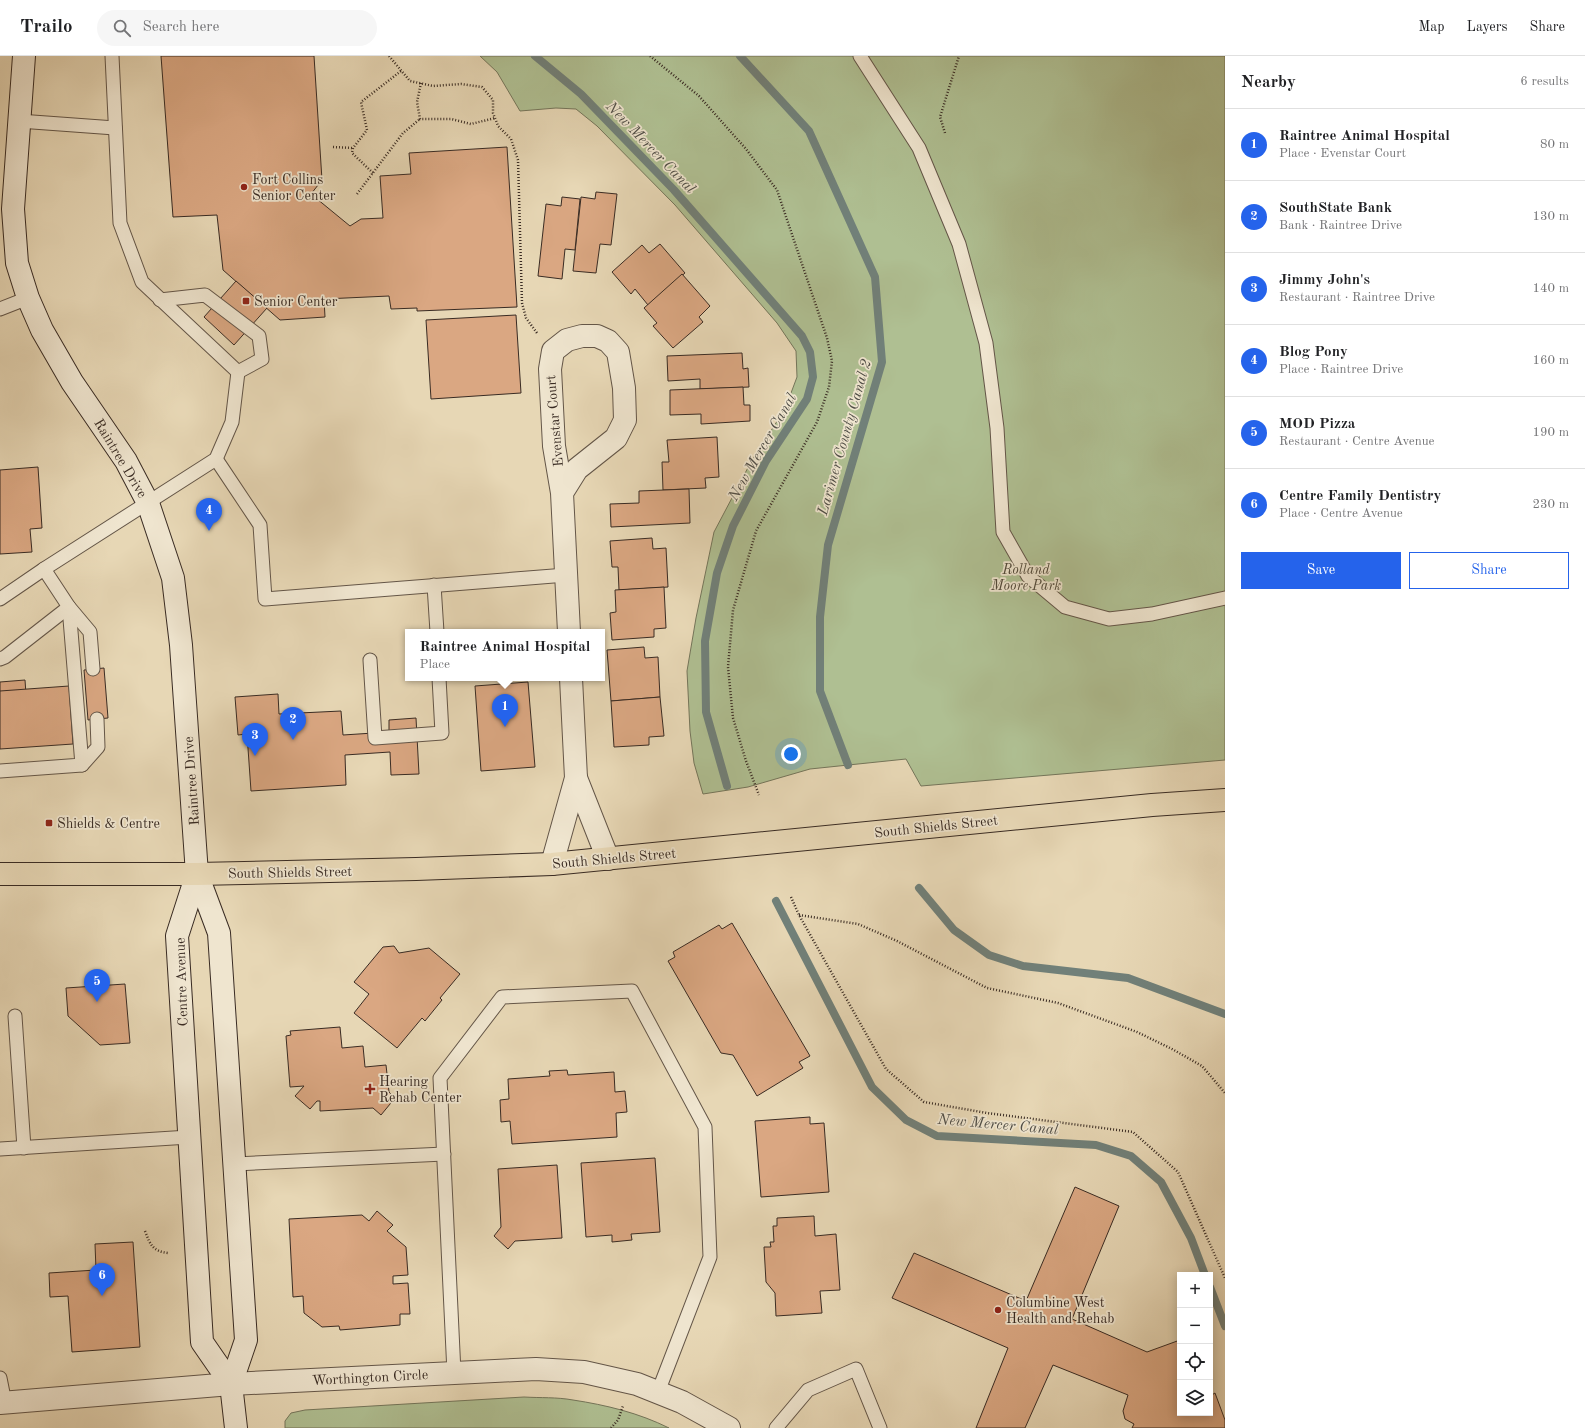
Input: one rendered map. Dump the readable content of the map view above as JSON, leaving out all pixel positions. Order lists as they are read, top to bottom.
{
  "streets": {
    "main road": ["South Shields Street"],
    "street": [
      "Evenstar Court",
      "Raintree Drive",
      "Centre Avenue",
      "Worthington Circle"
    ]
  },
  "crossings": [
    ["Raintree Drive", "South Shields Street"],
    ["Raintree Drive", "Centre Avenue"],
    ["South Shields Street", "Centre Avenue"],
    ["Centre Avenue", "Worthington Circle"]
  ],
  "water": ["New Mercer Canal", "Larimer County Canal 2"],
  "parks": ["Rolland Moore Park"],
  "places": {
    "other": ["Fort Collins Senior Center", "Columbine West Health and Rehab"],
    "transit": ["Senior Center", "Shields & Centre"],
    "health": ["Hearing Rehab Center"]
  },
  "page": {
    "header": "Trailo",
    "search": "Search here",
    "nav": ["Map", "Layers", "Share"],
    "heading": ["Nearby", "6 results"],
    "list": [
      {
        "mark": "1",
        "name": "Raintree Animal Hospital",
        "note": "Place · Evenstar Court",
        "value": "80 m"
      },
      {
        "mark": "2",
        "name": "SouthState Bank",
        "note": "Bank · Raintree Drive",
        "value": "130 m"
      },
      {
        "mark": "3",
        "name": "Jimmy John's",
        "note": "Restaurant · Raintree Drive",
        "value": "140 m"
      },
      {
        "mark": "4",
        "name": "Blog Pony",
        "note": "Place · Raintree Drive",
        "value": "160 m"
      },
      {
        "mark": "5",
        "name": "MOD Pizza",
        "note": "Restaurant · Centre Avenue",
        "value": "190 m"
      },
      {
        "mark": "6",
        "name": "Centre Family Dentistry",
        "note": "Place · Centre Avenue",
        "value": "230 m"
      }
    ],
    "pins": [
      "4",
      "1",
      "2",
      "3",
      "5",
      "6"
    ],
    "buttons": ["Save", "Share"],
    "popup": ["Raintree Animal Hospital", "Place"],
    "map_buttons": ["+", "−"]
  }
}
